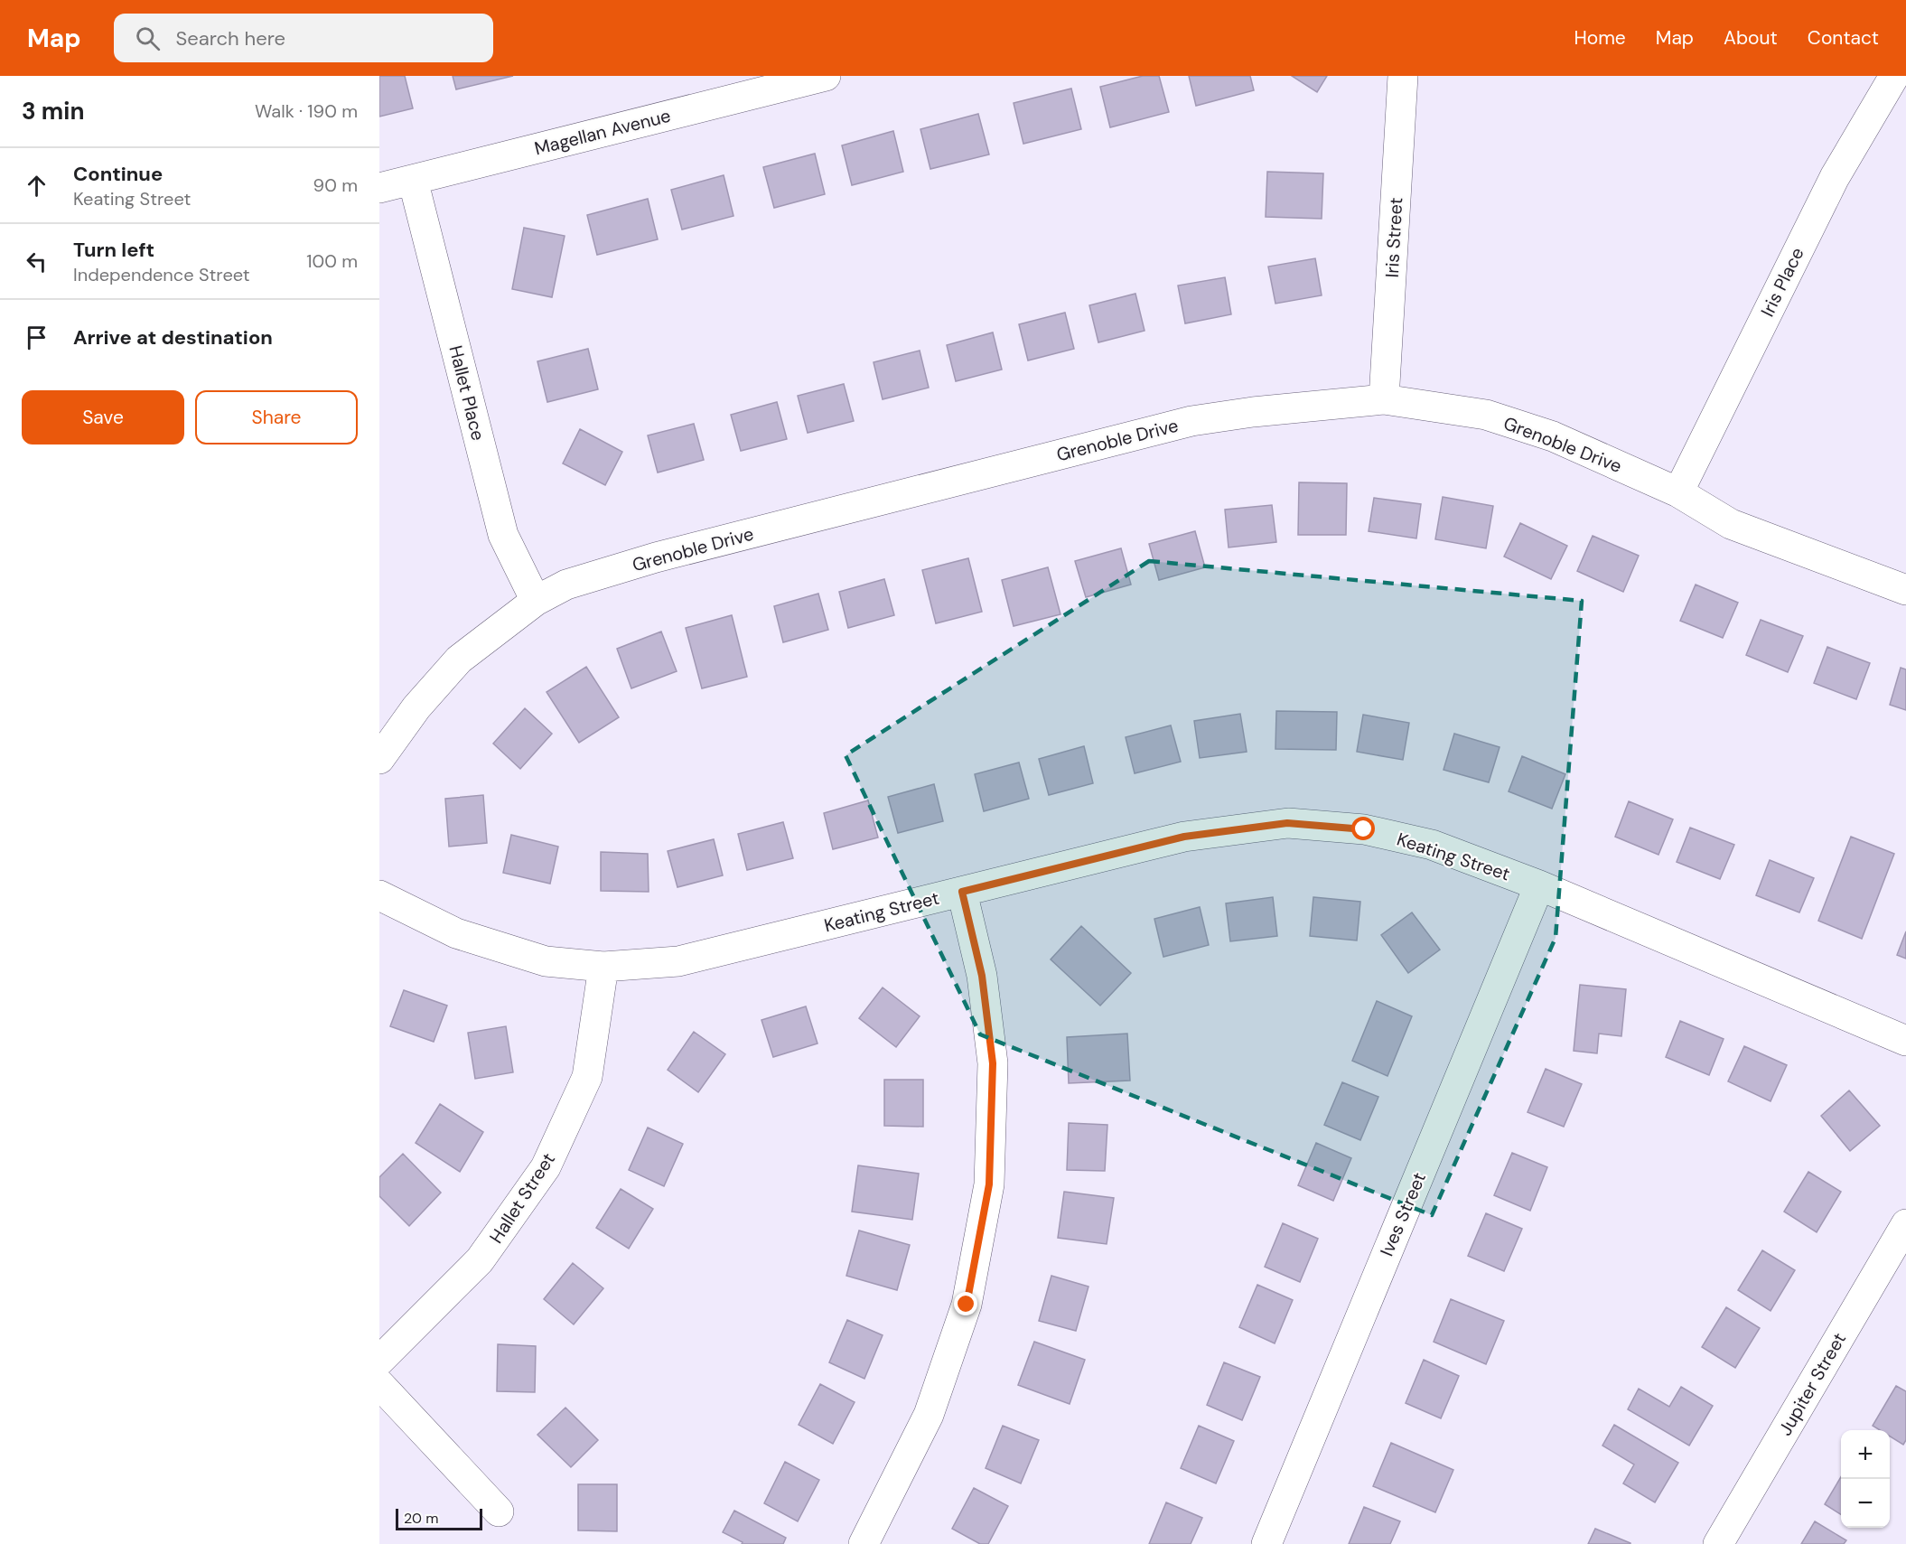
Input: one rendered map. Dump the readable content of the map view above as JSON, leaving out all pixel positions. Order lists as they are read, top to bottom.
{
  "streets": {
    "street": [
      "Magellan Avenue",
      "Iris Street",
      "Iris Place",
      "Hallet Place",
      "Grenoble Drive",
      "Keating Street",
      "Hallet Street",
      "Ives Street",
      "Jupiter Street"
    ]
  },
  "crossings": [
    ["Magellan Avenue", "Hallet Place"],
    ["Iris Street", "Grenoble Drive"],
    ["Iris Place", "Grenoble Drive"],
    ["Hallet Place", "Grenoble Drive"],
    ["Keating Street", "Hallet Street"],
    ["Keating Street", "Ives Street"]
  ],
  "scale_bar": "20 m",
  "page": {
    "header": "Map",
    "search": "Search here",
    "nav": [
      "Home",
      "Map",
      "About",
      "Contact"
    ],
    "heading": ["3 min", "Walk · 190 m"],
    "list": [
      ["Continue", "Keating Street", "90 m"],
      ["Turn left", "Independence Street", "100 m"],
      "Arrive at destination"
    ],
    "buttons": ["Save", "Share"],
    "map_buttons": ["+", "−"],
    "scale": "20 m"
  }
}
